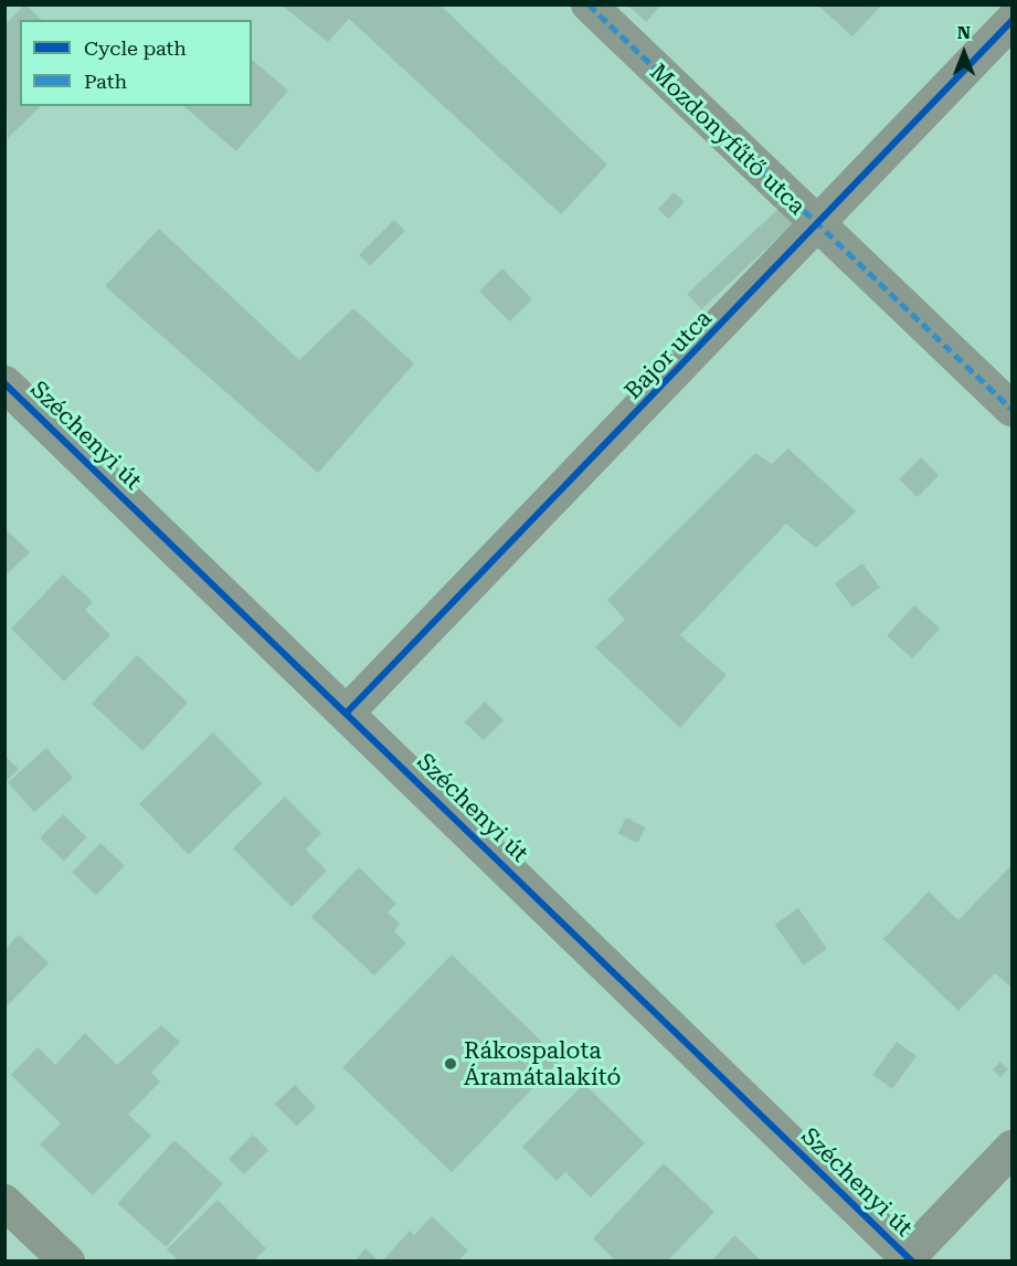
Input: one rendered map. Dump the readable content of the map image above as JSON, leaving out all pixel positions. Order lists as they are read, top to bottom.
{
  "streets": {
    "street": ["Mozdonyfűtő utca", "Bajor utca", "Széchenyi út"]
  },
  "crossings": [
    ["Mozdonyfűtő utca", "Bajor utca"],
    ["Bajor utca", "Széchenyi út"]
  ],
  "places": ["Rákospalota Áramátalakító"],
  "legend": ["Cycle path", "Path"],
  "north": "top"
}
